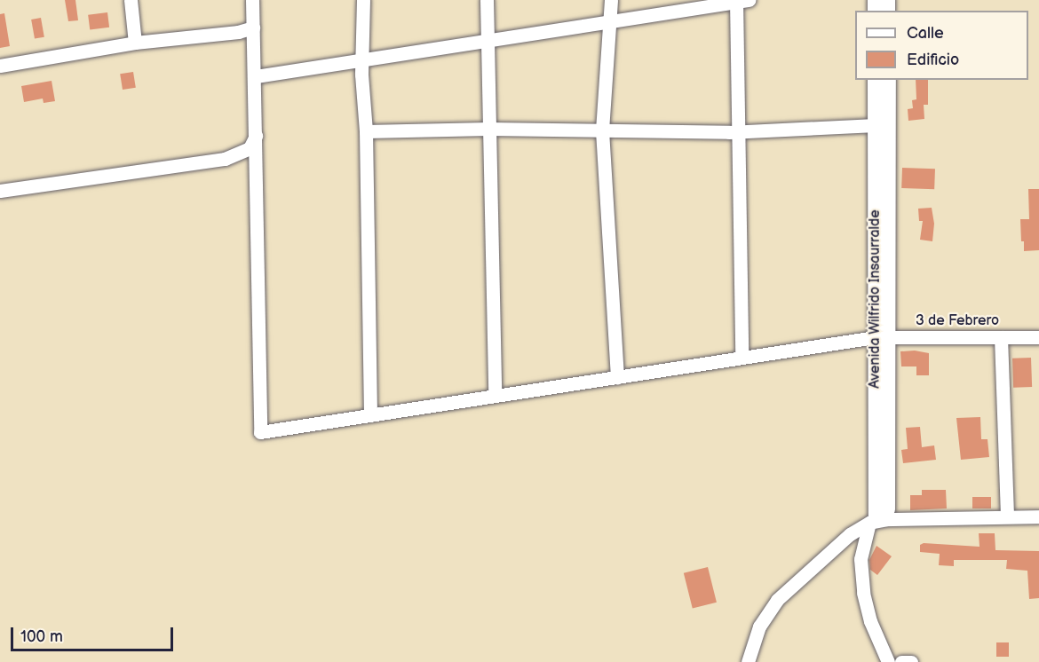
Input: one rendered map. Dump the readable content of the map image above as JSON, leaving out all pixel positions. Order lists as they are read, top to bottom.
{
  "streets": {
    "street": ["Avenida Wilfrido Insaurralde", "3 de Febrero"]
  },
  "crossings": [
    ["Avenida Wilfrido Insaurralde", "3 de Febrero"]
  ],
  "legend": ["Calle", "Edificio"],
  "scale_bar": "100 m"
}
